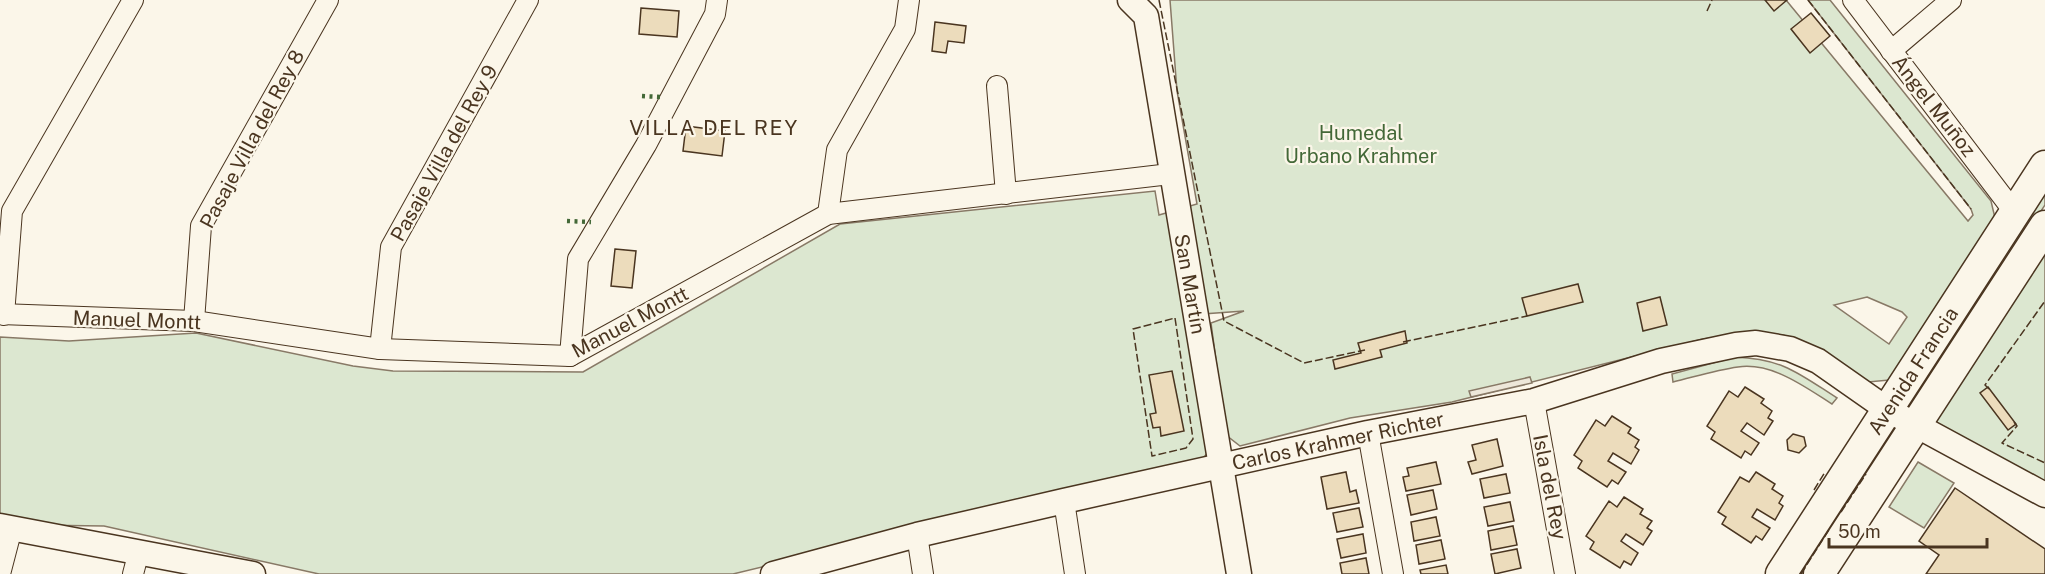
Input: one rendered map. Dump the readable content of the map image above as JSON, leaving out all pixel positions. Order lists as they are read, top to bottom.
{
  "streets": {
    "main road": ["Avenida Francia"],
    "street": [
      "Ángel Muñoz",
      "Pasaje Villa del Rey 8",
      "Pasaje Villa del Rey 9",
      "San Martín",
      "Manuel Montt",
      "Carlos Krahmer Richter",
      "Isla del Rey"
    ]
  },
  "crossings": [
    ["Ángel Muñoz", "Avenida Francia"],
    ["Pasaje Villa del Rey 8", "Manuel Montt"],
    ["Pasaje Villa del Rey 9", "Manuel Montt"],
    ["San Martín", "Manuel Montt"],
    ["San Martín", "Carlos Krahmer Richter"],
    ["Avenida Francia", "Carlos Krahmer Richter"],
    ["Carlos Krahmer Richter", "Isla del Rey"]
  ],
  "districts": ["VILLA DEL REY"],
  "parks": ["Humedal Urbano Krahmer"],
  "scale_bar": "50 m"
}
